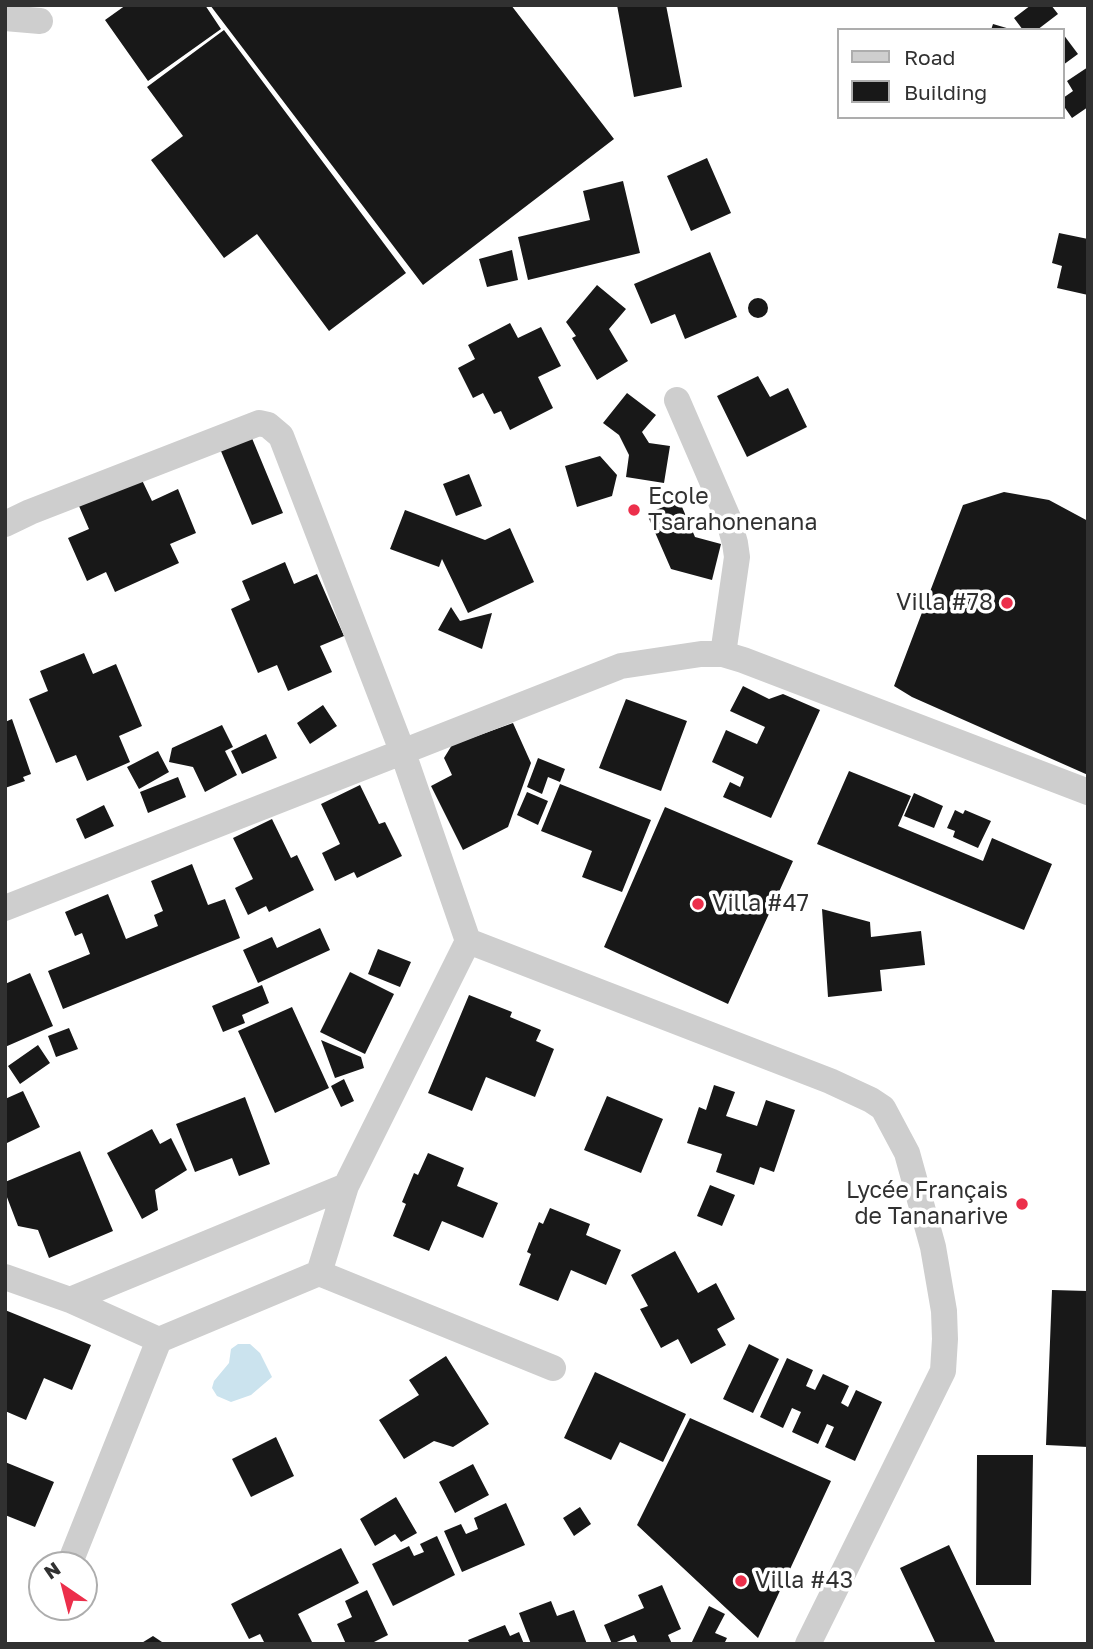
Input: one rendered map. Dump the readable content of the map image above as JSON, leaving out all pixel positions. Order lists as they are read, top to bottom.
{
  "places": [
    "Ecole Tsarahonenana",
    "Villa #78",
    "Villa #47",
    "Lycée Français de Tananarive",
    "Villa #43"
  ],
  "legend": ["Road", "Building"],
  "north": "top left"
}
